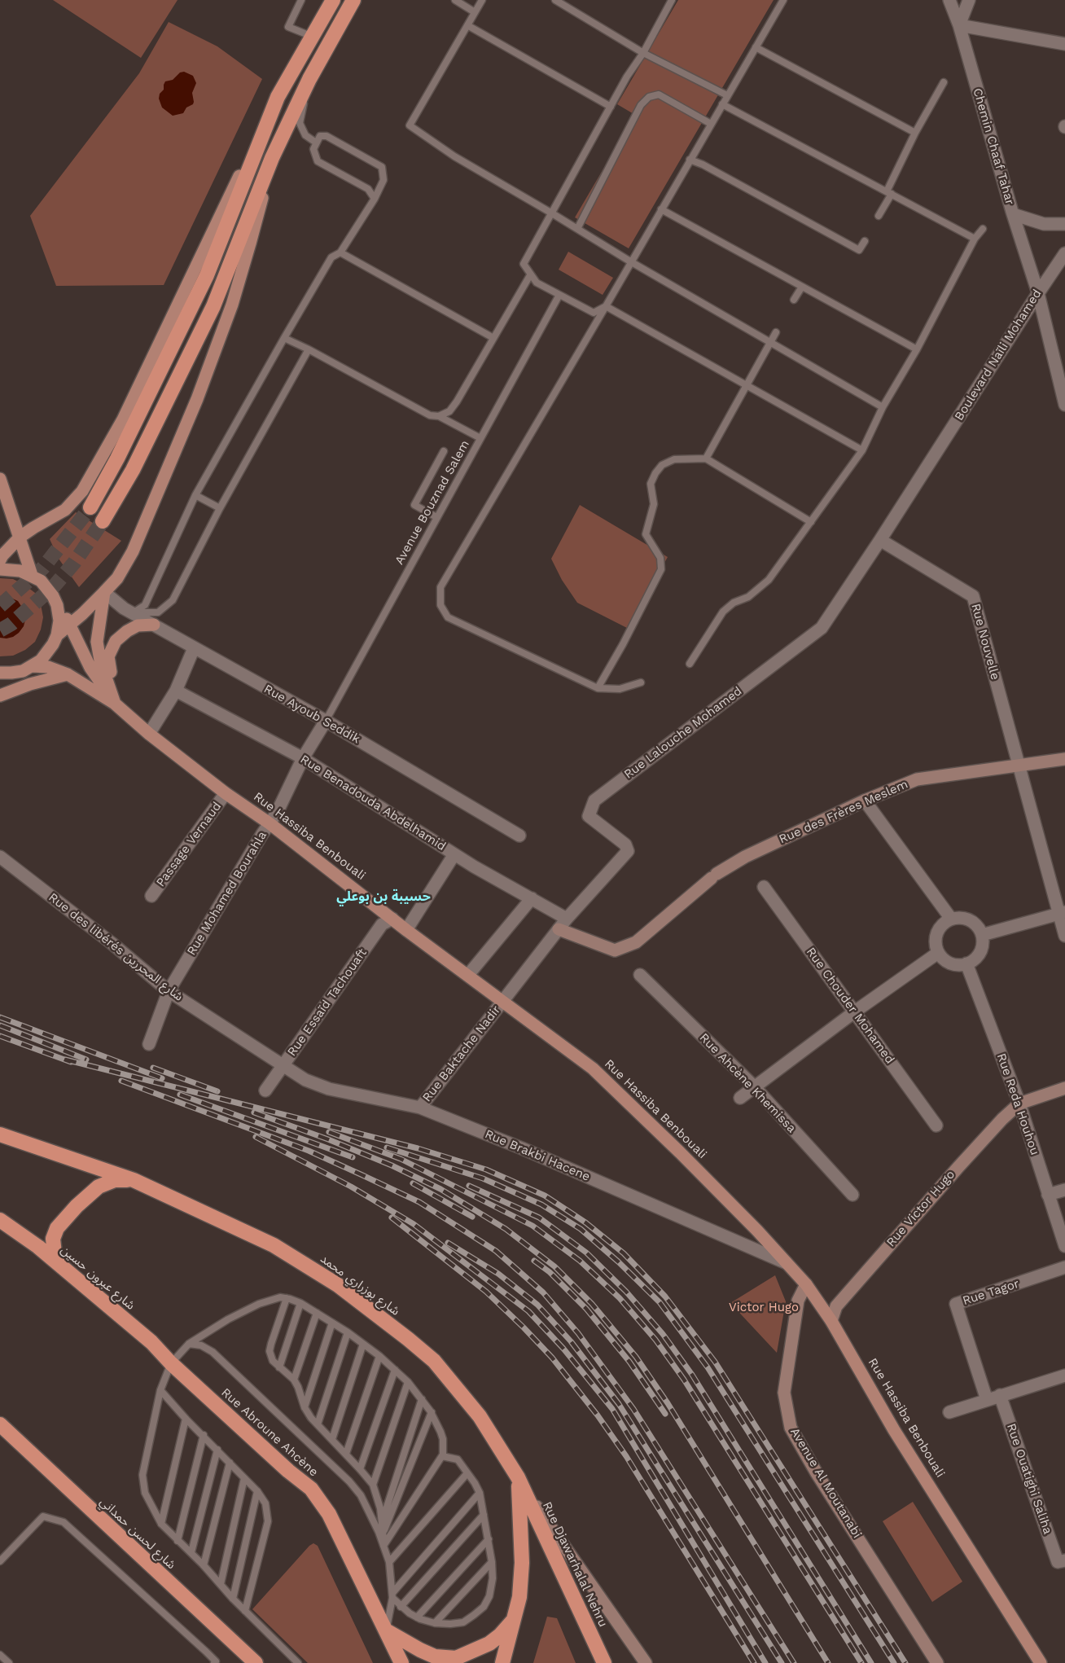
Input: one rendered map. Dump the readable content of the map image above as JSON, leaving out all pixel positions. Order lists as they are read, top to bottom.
{
  "streets": {
    "highway": [
      "شارع عبرون حسين",
      "شارع بوزراري محمد",
      "Rue Abroune Ahcène",
      "شارع لحسن حمداني",
      "Rue Djawarhalal Nehru"
    ],
    "main road": ["Rue Hassiba Benbouali"],
    "street": [
      "Chemin Chaaf Tahar",
      "Boulevard Naïli Mohamed",
      "Rue Nouvelle",
      "Rue Ayoub Seddik",
      "Rue Lalouche Mohamed",
      "Rue Benadouda Abdelhamid",
      "Rue des Frères Meslem",
      "Passage Vernaud",
      "Rue Mohamed Bourahla",
      "Rue des libérés شارع المحررين",
      "Rue Essaïd Tachouaft",
      "Rue Chouder Mohamed",
      "Rue Baktache Nadir",
      "Rue Ahcène Khemissa",
      "Rue Reda Houhou",
      "Rue Brakbi Hacene",
      "Rue Victor Hugo",
      "Rue Tagor",
      "Rue Ouatighi Saliha",
      "Avenue Al Moutanabi"
    ],
    "lane": ["Avenue Bouznad Salem"]
  },
  "crossings": [
    ["Chemin Chaaf Tahar", "Boulevard Naïli Mohamed"],
    ["Boulevard Naïli Mohamed", "Rue Lalouche Mohamed"],
    ["Avenue Bouznad Salem", "Rue Ayoub Seddik"],
    ["Avenue Bouznad Salem", "Rue Mohamed Bourahla"],
    ["Rue Nouvelle", "Rue Lalouche Mohamed"],
    ["Rue Nouvelle", "Rue des Frères Meslem"],
    ["Rue Ayoub Seddik", "Rue Mohamed Bourahla"],
    ["Rue Lalouche Mohamed", "Rue Benadouda Abdelhamid"],
    ["Rue Lalouche Mohamed", "Rue des Frères Meslem"],
    ["Rue Lalouche Mohamed", "Rue Hassiba Benbouali"],
    ["Rue Lalouche Mohamed", "Rue Baktache Nadir"],
    ["Rue Benadouda Abdelhamid", "Rue Mohamed Bourahla"],
    ["Rue Hassiba Benbouali", "Passage Vernaud"],
    ["Rue Hassiba Benbouali", "Rue Mohamed Bourahla"],
    ["Rue Hassiba Benbouali", "Rue Essaïd Tachouaft"],
    ["Rue Hassiba Benbouali", "Rue Baktache Nadir"],
    ["Rue Hassiba Benbouali", "Rue Brakbi Hacene"],
    ["Rue Hassiba Benbouali", "Rue Victor Hugo"],
    ["Rue Hassiba Benbouali", "Avenue Al Moutanabi"],
    ["Rue Mohamed Bourahla", "Rue des libérés شارع المحررين"],
    ["Rue des libérés شارع المحررين", "Rue Essaïd Tachouaft"],
    ["Rue des libérés شارع المحررين", "Rue Brakbi Hacene"],
    ["Rue Essaïd Tachouaft", "Rue Brakbi Hacene"],
    ["Rue Baktache Nadir", "Rue Brakbi Hacene"],
    ["Rue Reda Houhou", "Rue Victor Hugo"],
    ["شارع عبرون حسين", "Rue Abroune Ahcène"],
    ["شارع بوزراري محمد", "Rue Djawarhalal Nehru"]
  ],
  "districts": ["حسيبة بن بوعلي"],
  "parks": ["Victor Hugo"]
}
